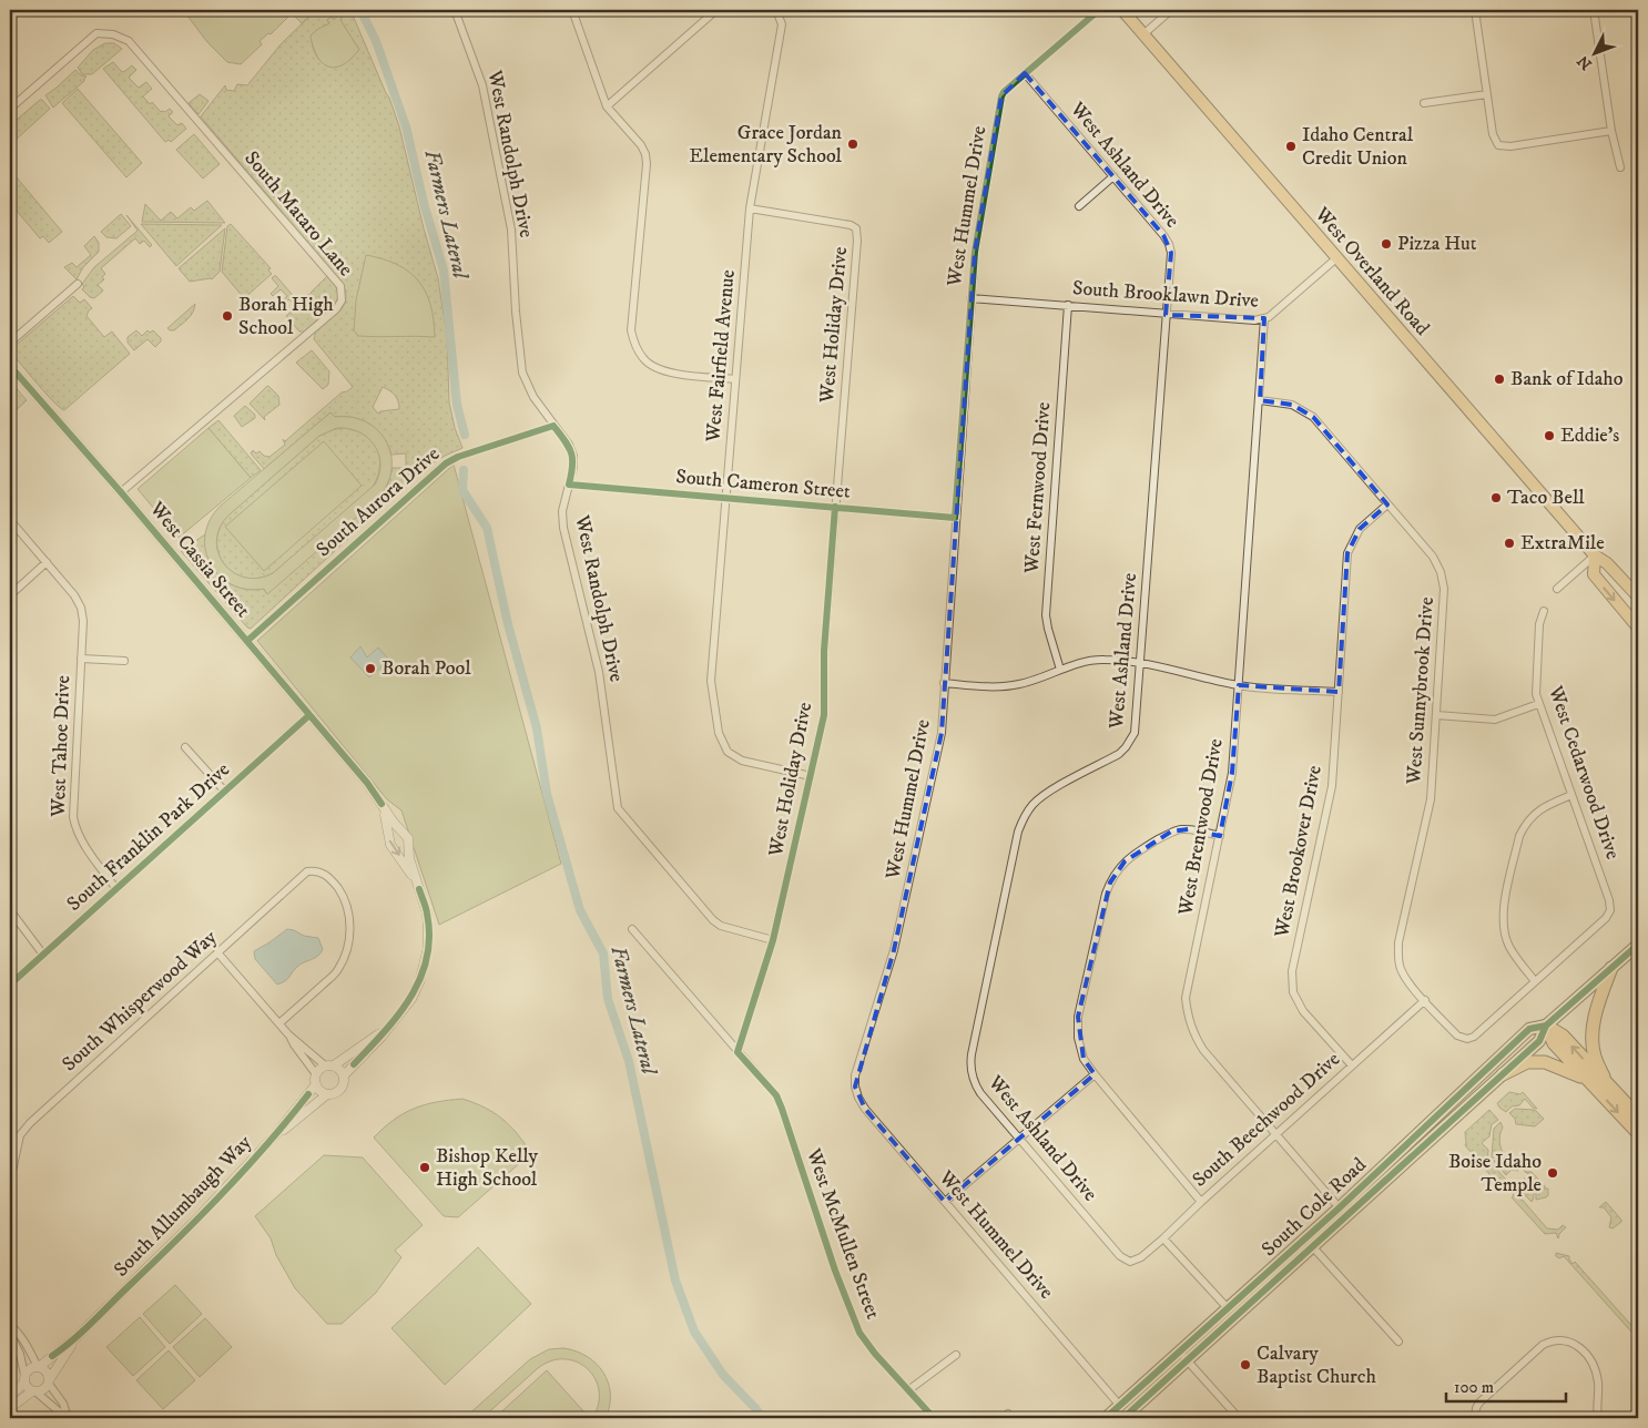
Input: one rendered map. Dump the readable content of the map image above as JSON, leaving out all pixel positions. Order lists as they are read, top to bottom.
{
  "streets": {
    "main road": ["West Overland Road", "South Cole Road"],
    "street": [
      "West Randolph Drive",
      "West Ashland Drive",
      "West Hummel Drive",
      "South Mataro Lane",
      "South Brooklawn Drive",
      "West Holiday Drive",
      "West Fairfield Avenue",
      "South Cameron Street",
      "West Fernwood Drive",
      "South Aurora Drive",
      "West Cassia Street",
      "West Sunnybrook Drive",
      "West Tahoe Drive",
      "West Cedarwood Drive",
      "West Brentwood Drive",
      "South Franklin Park Drive",
      "West Brookover Drive",
      "South Whisperwood Way",
      "South Beechwood Drive",
      "South Allumbaugh Way",
      "West McMullen Street"
    ]
  },
  "crossings": [
    ["West Randolph Drive", "West Holiday Drive"],
    ["West Randolph Drive", "South Cameron Street"],
    ["West Randolph Drive", "South Aurora Drive"],
    ["West Ashland Drive", "West Hummel Drive"],
    ["West Ashland Drive", "South Brooklawn Drive"],
    ["West Ashland Drive", "South Beechwood Drive"],
    ["West Hummel Drive", "South Brooklawn Drive"],
    ["West Hummel Drive", "South Cameron Street"],
    ["West Hummel Drive", "South Cole Road"],
    ["South Mataro Lane", "West Cassia Street"],
    ["West Overland Road", "South Brooklawn Drive"],
    ["South Brooklawn Drive", "West Fernwood Drive"],
    ["South Brooklawn Drive", "West Brentwood Drive"],
    ["West Holiday Drive", "West Fairfield Avenue"],
    ["West Holiday Drive", "South Cameron Street"],
    ["West Holiday Drive", "West McMullen Street"],
    ["West Fairfield Avenue", "South Cameron Street"],
    ["South Aurora Drive", "West Cassia Street"],
    ["West Cassia Street", "South Franklin Park Drive"],
    ["West Sunnybrook Drive", "West Cedarwood Drive"],
    ["West Sunnybrook Drive", "West Brentwood Drive"],
    ["West Sunnybrook Drive", "West Brookover Drive"],
    ["West Sunnybrook Drive", "South Beechwood Drive"],
    ["West Tahoe Drive", "South Franklin Park Drive"],
    ["West Brentwood Drive", "South Beechwood Drive"],
    ["West Brentwood Drive", "South Cole Road"],
    ["West Brookover Drive", "South Beechwood Drive"]
  ],
  "water": ["Farmers Lateral"],
  "places": [
    "Grace Jordan Elementary School",
    "Idaho Central Credit Union",
    "Pizza Hut",
    "Borah High School",
    "Bank of Idaho",
    "Eddie's",
    "Taco Bell",
    "ExtraMile",
    "Borah Pool",
    "Bishop Kelly High School",
    "Boise Idaho Temple",
    "Calvary Baptist Church"
  ],
  "scale_bar": "100 m",
  "north": "bottom left"
}
